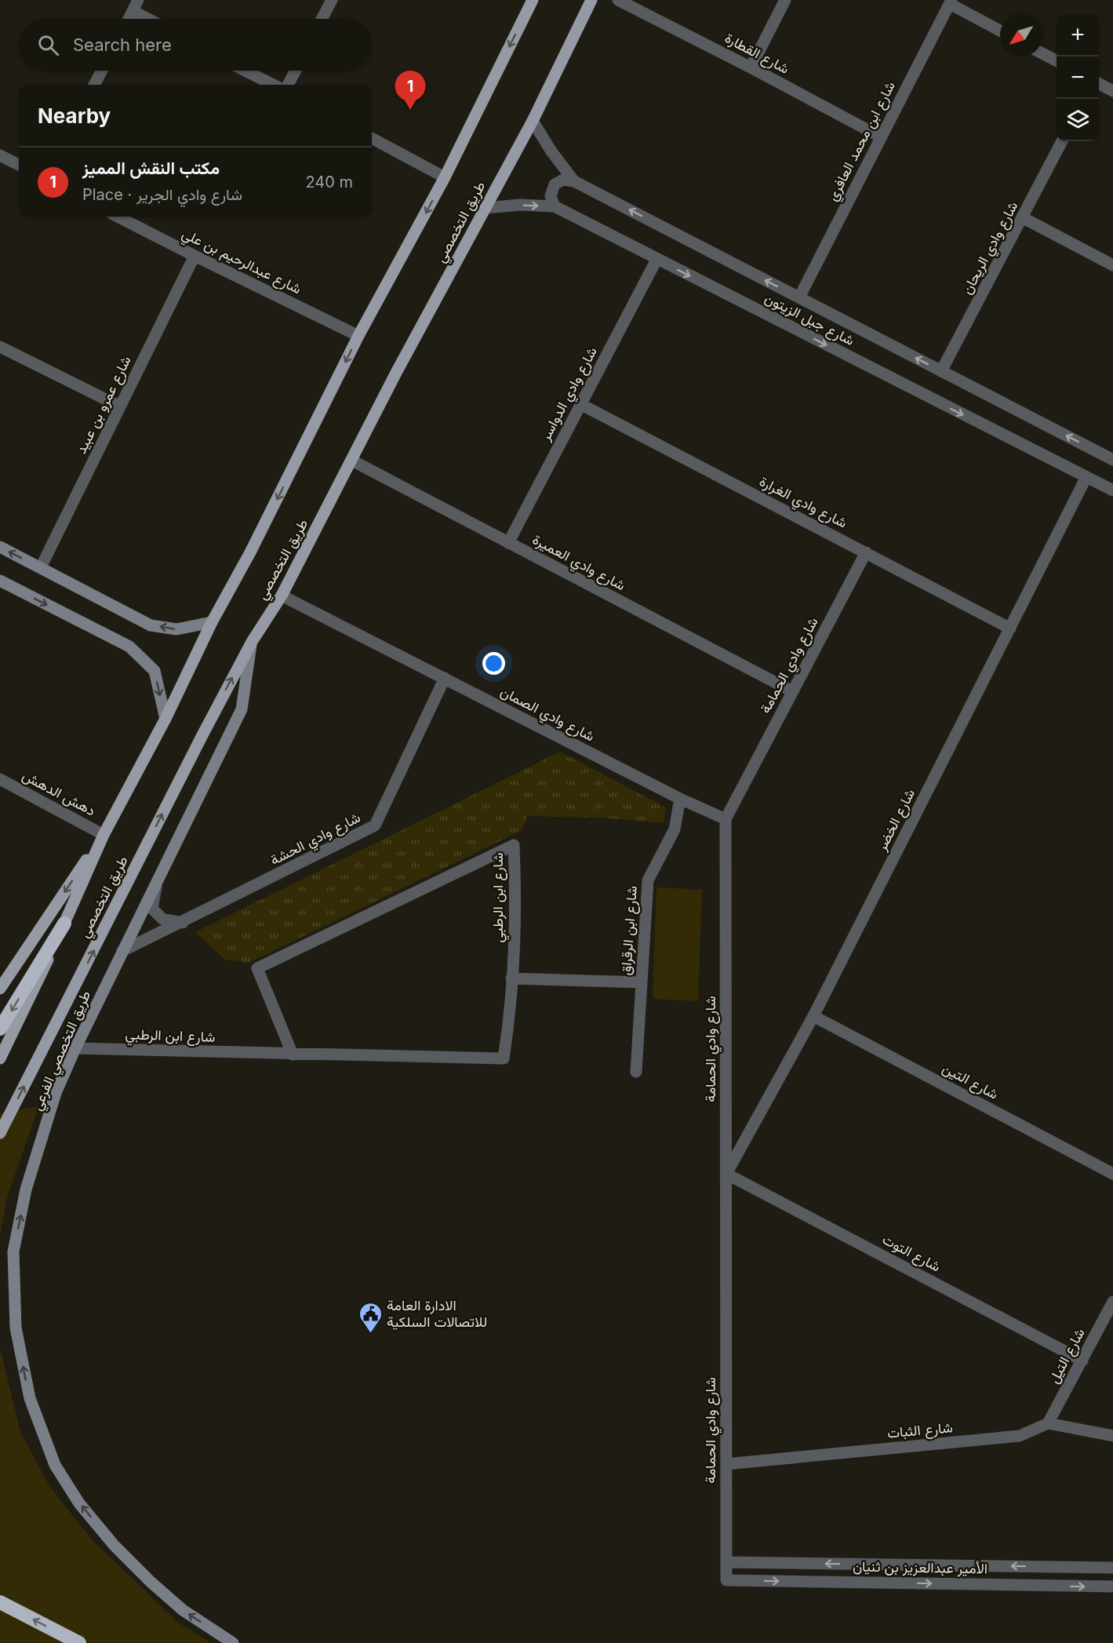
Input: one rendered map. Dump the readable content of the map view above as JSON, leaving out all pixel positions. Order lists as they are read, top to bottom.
{
  "streets": {
    "main road": ["طريق التخصصي", "طريق التخصصي الفرعي"],
    "street": [
      "شارع القطارة",
      "شارع ابن محمد العافري",
      "شارع وادي الريحان",
      "شارع عبدالرحيم بن علي",
      "شارع جبل الزيتون",
      "شارع وادي الدواسر",
      "شارع عمرو بن عبيد",
      "شارع وادي الغرارة",
      "شارع وادي العميرة",
      "شارع وادي الحمامة",
      "شارع وادي الصمان",
      "دهش الدهش",
      "شارع الخضر",
      "شارع وادي الحشة",
      "شارع ابن الرطبي",
      "شارع ابن الرقراق",
      "شارع التين",
      "شارع التوت",
      "شارع التيل",
      "شارع الثبات",
      "الأمير عبدالعزيز بن ثنيان"
    ]
  },
  "crossings": [
    ["شارع القطارة", "شارع ابن محمد العافري"],
    ["شارع ابن محمد العافري", "شارع جبل الزيتون"],
    ["طريق التخصصي", "شارع عبدالرحيم بن علي"],
    ["طريق التخصصي", "شارع جبل الزيتون"],
    ["طريق التخصصي", "شارع وادي العميرة"],
    ["طريق التخصصي", "شارع وادي الصمان"],
    ["طريق التخصصي", "دهش الدهش"],
    ["طريق التخصصي", "طريق التخصصي الفرعي"],
    ["شارع وادي الريحان", "شارع جبل الزيتون"],
    ["شارع عبدالرحيم بن علي", "شارع عمرو بن عبيد"],
    ["شارع جبل الزيتون", "شارع وادي الدواسر"],
    ["شارع جبل الزيتون", "شارع الخضر"],
    ["شارع وادي الدواسر", "شارع وادي الغرارة"],
    ["شارع وادي الدواسر", "شارع وادي العميرة"],
    ["شارع وادي الغرارة", "شارع وادي الحمامة"],
    ["شارع وادي الغرارة", "شارع الخضر"],
    ["شارع وادي العميرة", "شارع وادي الحمامة"],
    ["شارع وادي الحمامة", "شارع وادي الصمان"],
    ["شارع وادي الحمامة", "شارع الخضر"],
    ["شارع وادي الحمامة", "شارع التوت"],
    ["شارع وادي الحمامة", "شارع الثبات"],
    ["شارع وادي الحمامة", "الأمير عبدالعزيز بن ثنيان"],
    ["شارع وادي الصمان", "شارع وادي الحشة"],
    ["شارع وادي الصمان", "شارع ابن الرقراق"],
    ["شارع الخضر", "شارع التين"],
    ["شارع الخضر", "شارع التوت"],
    ["شارع وادي الحشة", "طريق التخصصي الفرعي"],
    ["شارع ابن الرطبي", "طريق التخصصي الفرعي"],
    ["شارع التوت", "شارع التيل"],
    ["شارع التيل", "شارع الثبات"]
  ],
  "one_way": ["طريق التخصصي الفرعي"],
  "places": {
    "public building": ["الادارة العامة للاتصالات السلكية"]
  },
  "north": "bottom left",
  "page": {
    "map_buttons": ["+", "−"],
    "search": "Search here",
    "pins": "1",
    "heading": "Nearby",
    "list": [
      {
        "mark": "1",
        "name": "مكتب النقش المميز",
        "note": "Place · شارع وادي الجرير",
        "value": "240 m"
      }
    ]
  }
}
